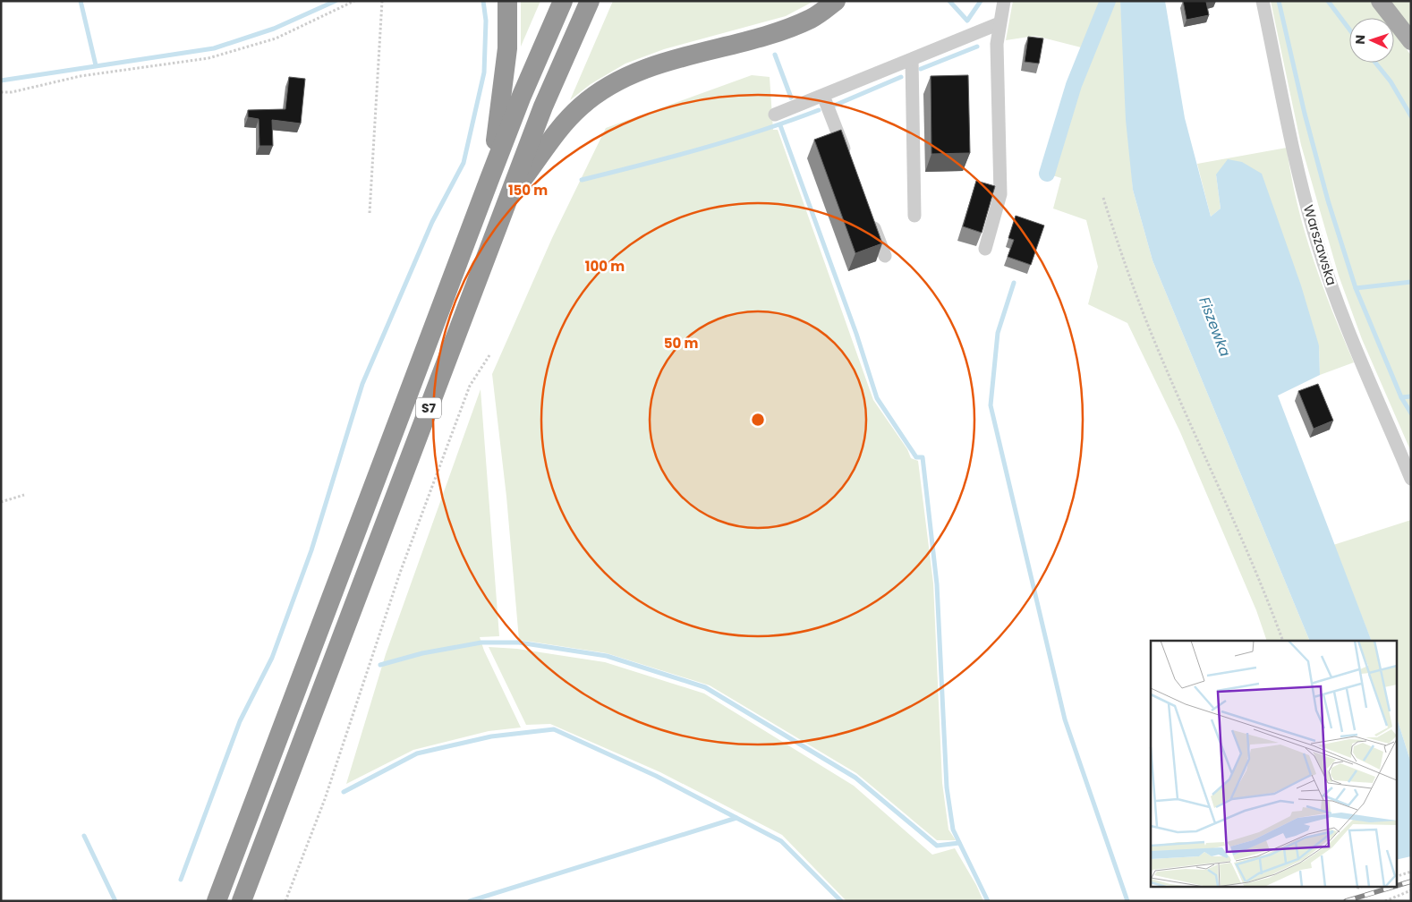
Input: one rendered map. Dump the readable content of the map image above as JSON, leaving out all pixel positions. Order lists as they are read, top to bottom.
{
  "streets": {
    "highway": ["S7"],
    "lane": ["Warszawska"]
  },
  "water": ["Fiszewka"],
  "north": "left",
  "rings": ["150 m", "100 m", "50 m"]
}
